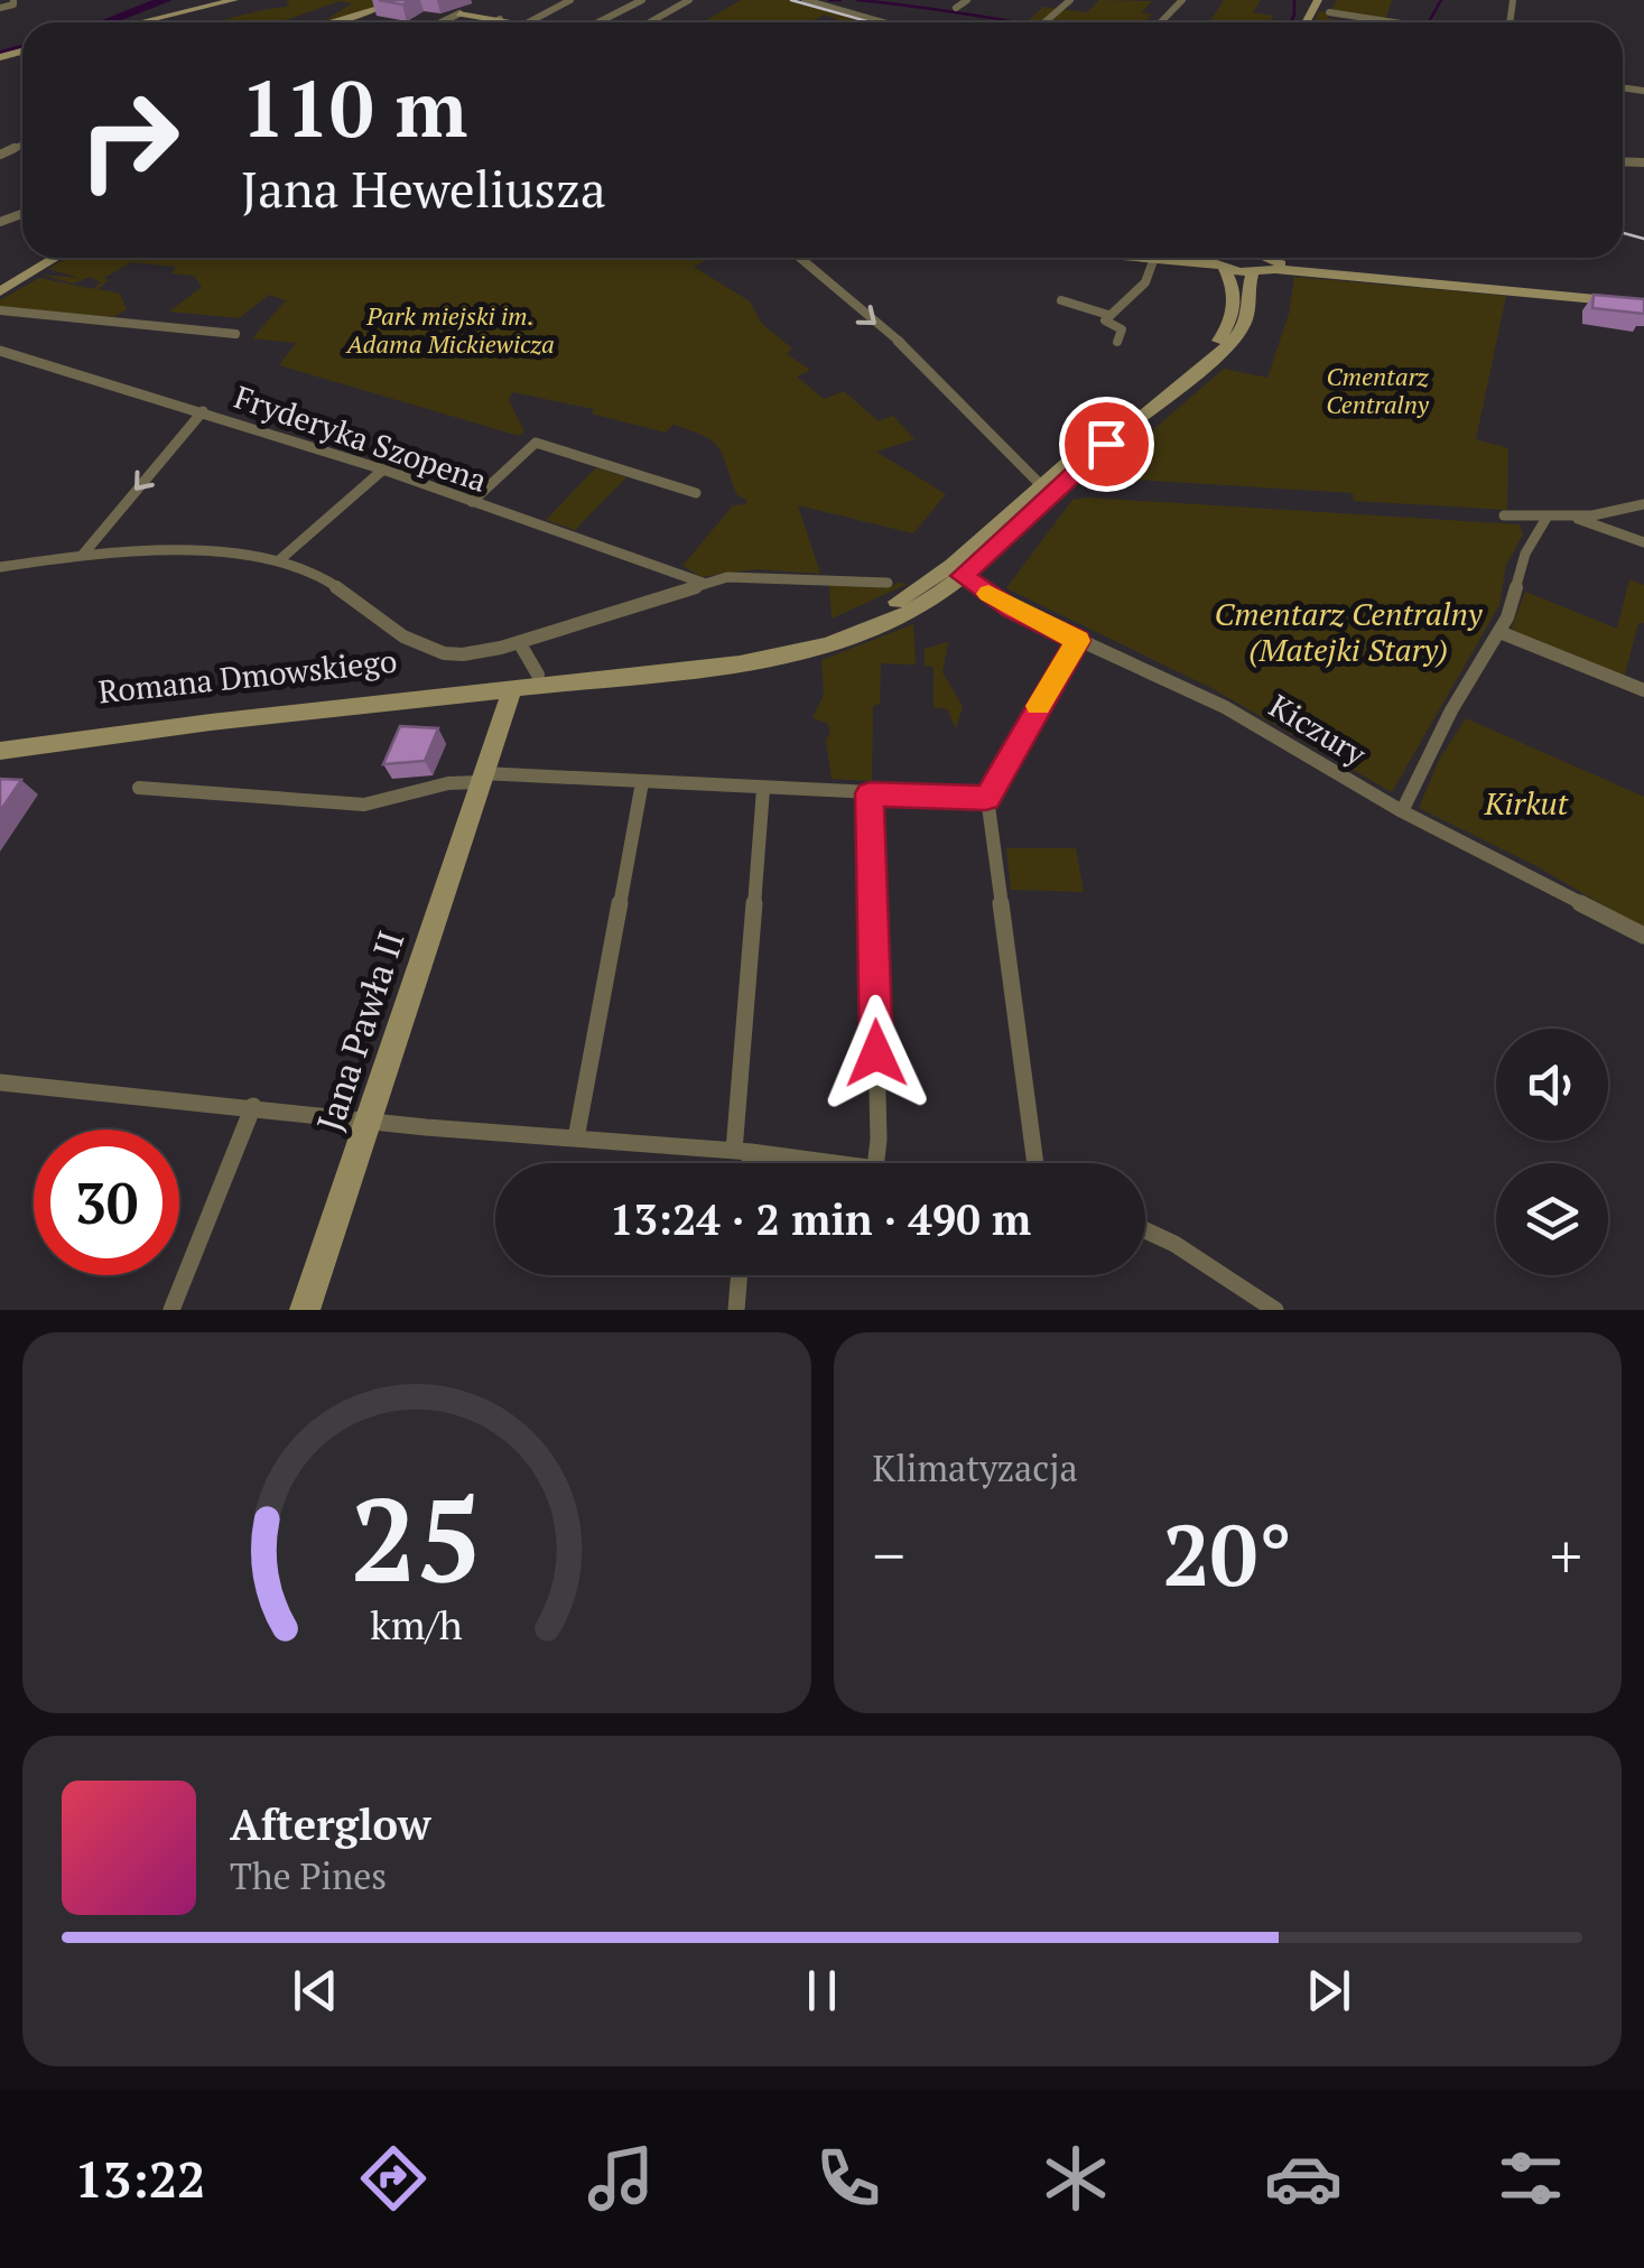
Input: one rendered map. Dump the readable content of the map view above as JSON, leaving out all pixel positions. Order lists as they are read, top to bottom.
{
  "streets": {
    "main road": ["Romana Dmowskiego", "Jana Pawła II"],
    "street": ["Fryderyka Szopena", "Kiczury"]
  },
  "crossings": [
    ["Romana Dmowskiego", "Kiczury"],
    ["Romana Dmowskiego", "Jana Pawła II"]
  ],
  "parks": [
    "Park miejski im. Adama Mickiewicza",
    "Cmentarz Centralny",
    "Cmentarz Centralny (Matejki Stary)",
    "Kirkut"
  ],
  "page": {
    "turn": ["110 m", "Jana Heweliusza"],
    "limit": "30",
    "trip": "13:24 · 2 min · 490 m",
    "tile": "Klimatyzacja",
    "heat": ["−", "20°", "+"],
    "song": ["Afterglow", "The Pines"],
    "tabs": "13:22",
    "gauge": ["25", "km/h"]
  }
}
